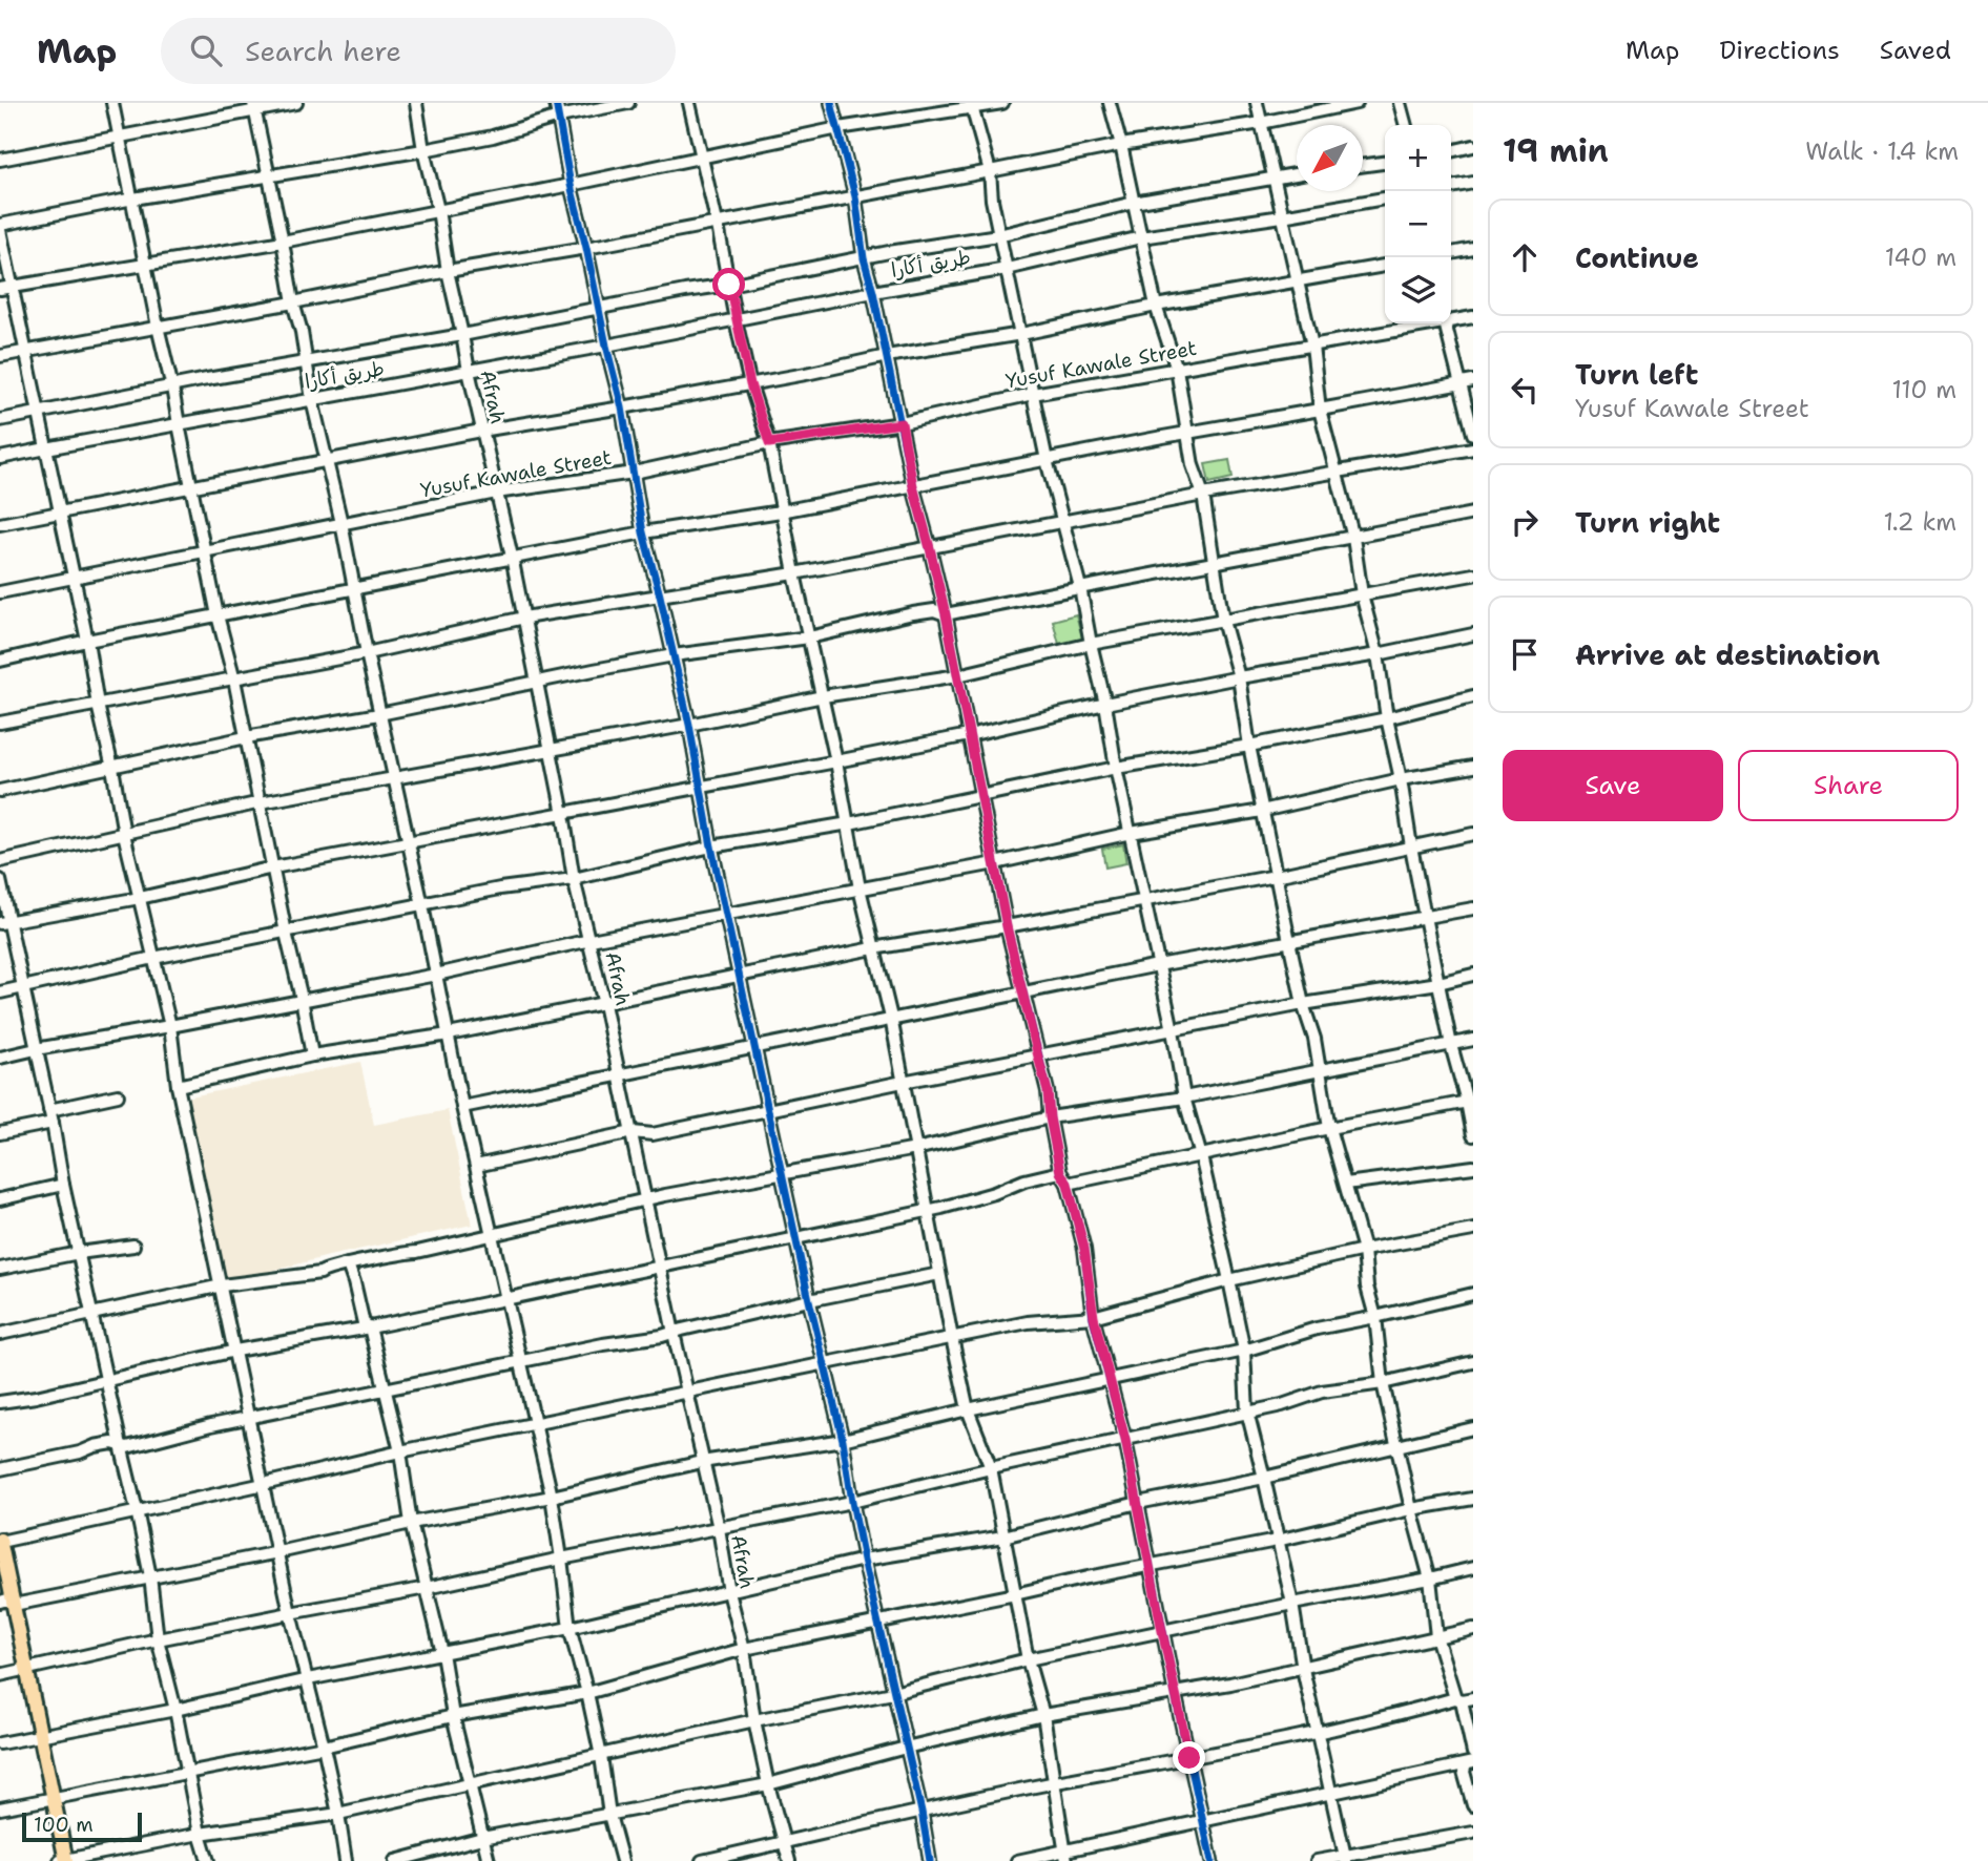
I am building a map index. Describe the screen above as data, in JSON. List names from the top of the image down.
{
  "streets": {
    "street": ["طريق أكارا", "Yusuf Kawale Street", "Afrah"]
  },
  "crossings": [
    ["طريق أكارا", "Afrah"],
    ["Yusuf Kawale Street", "Afrah"]
  ],
  "scale_bar": "100 m",
  "north": "bottom left",
  "page": {
    "header": "Map",
    "search": "Search here",
    "nav": ["Map", "Directions", "Saved"],
    "heading": ["19 min", "Walk · 1.4 km"],
    "map_buttons": ["+", "−"],
    "list": [
      ["Continue", "140 m"],
      ["Turn left", "Yusuf Kawale Street", "110 m"],
      ["Turn right", "1.2 km"],
      "Arrive at destination"
    ],
    "buttons": ["Save", "Share"],
    "scale": "100 m"
  }
}
